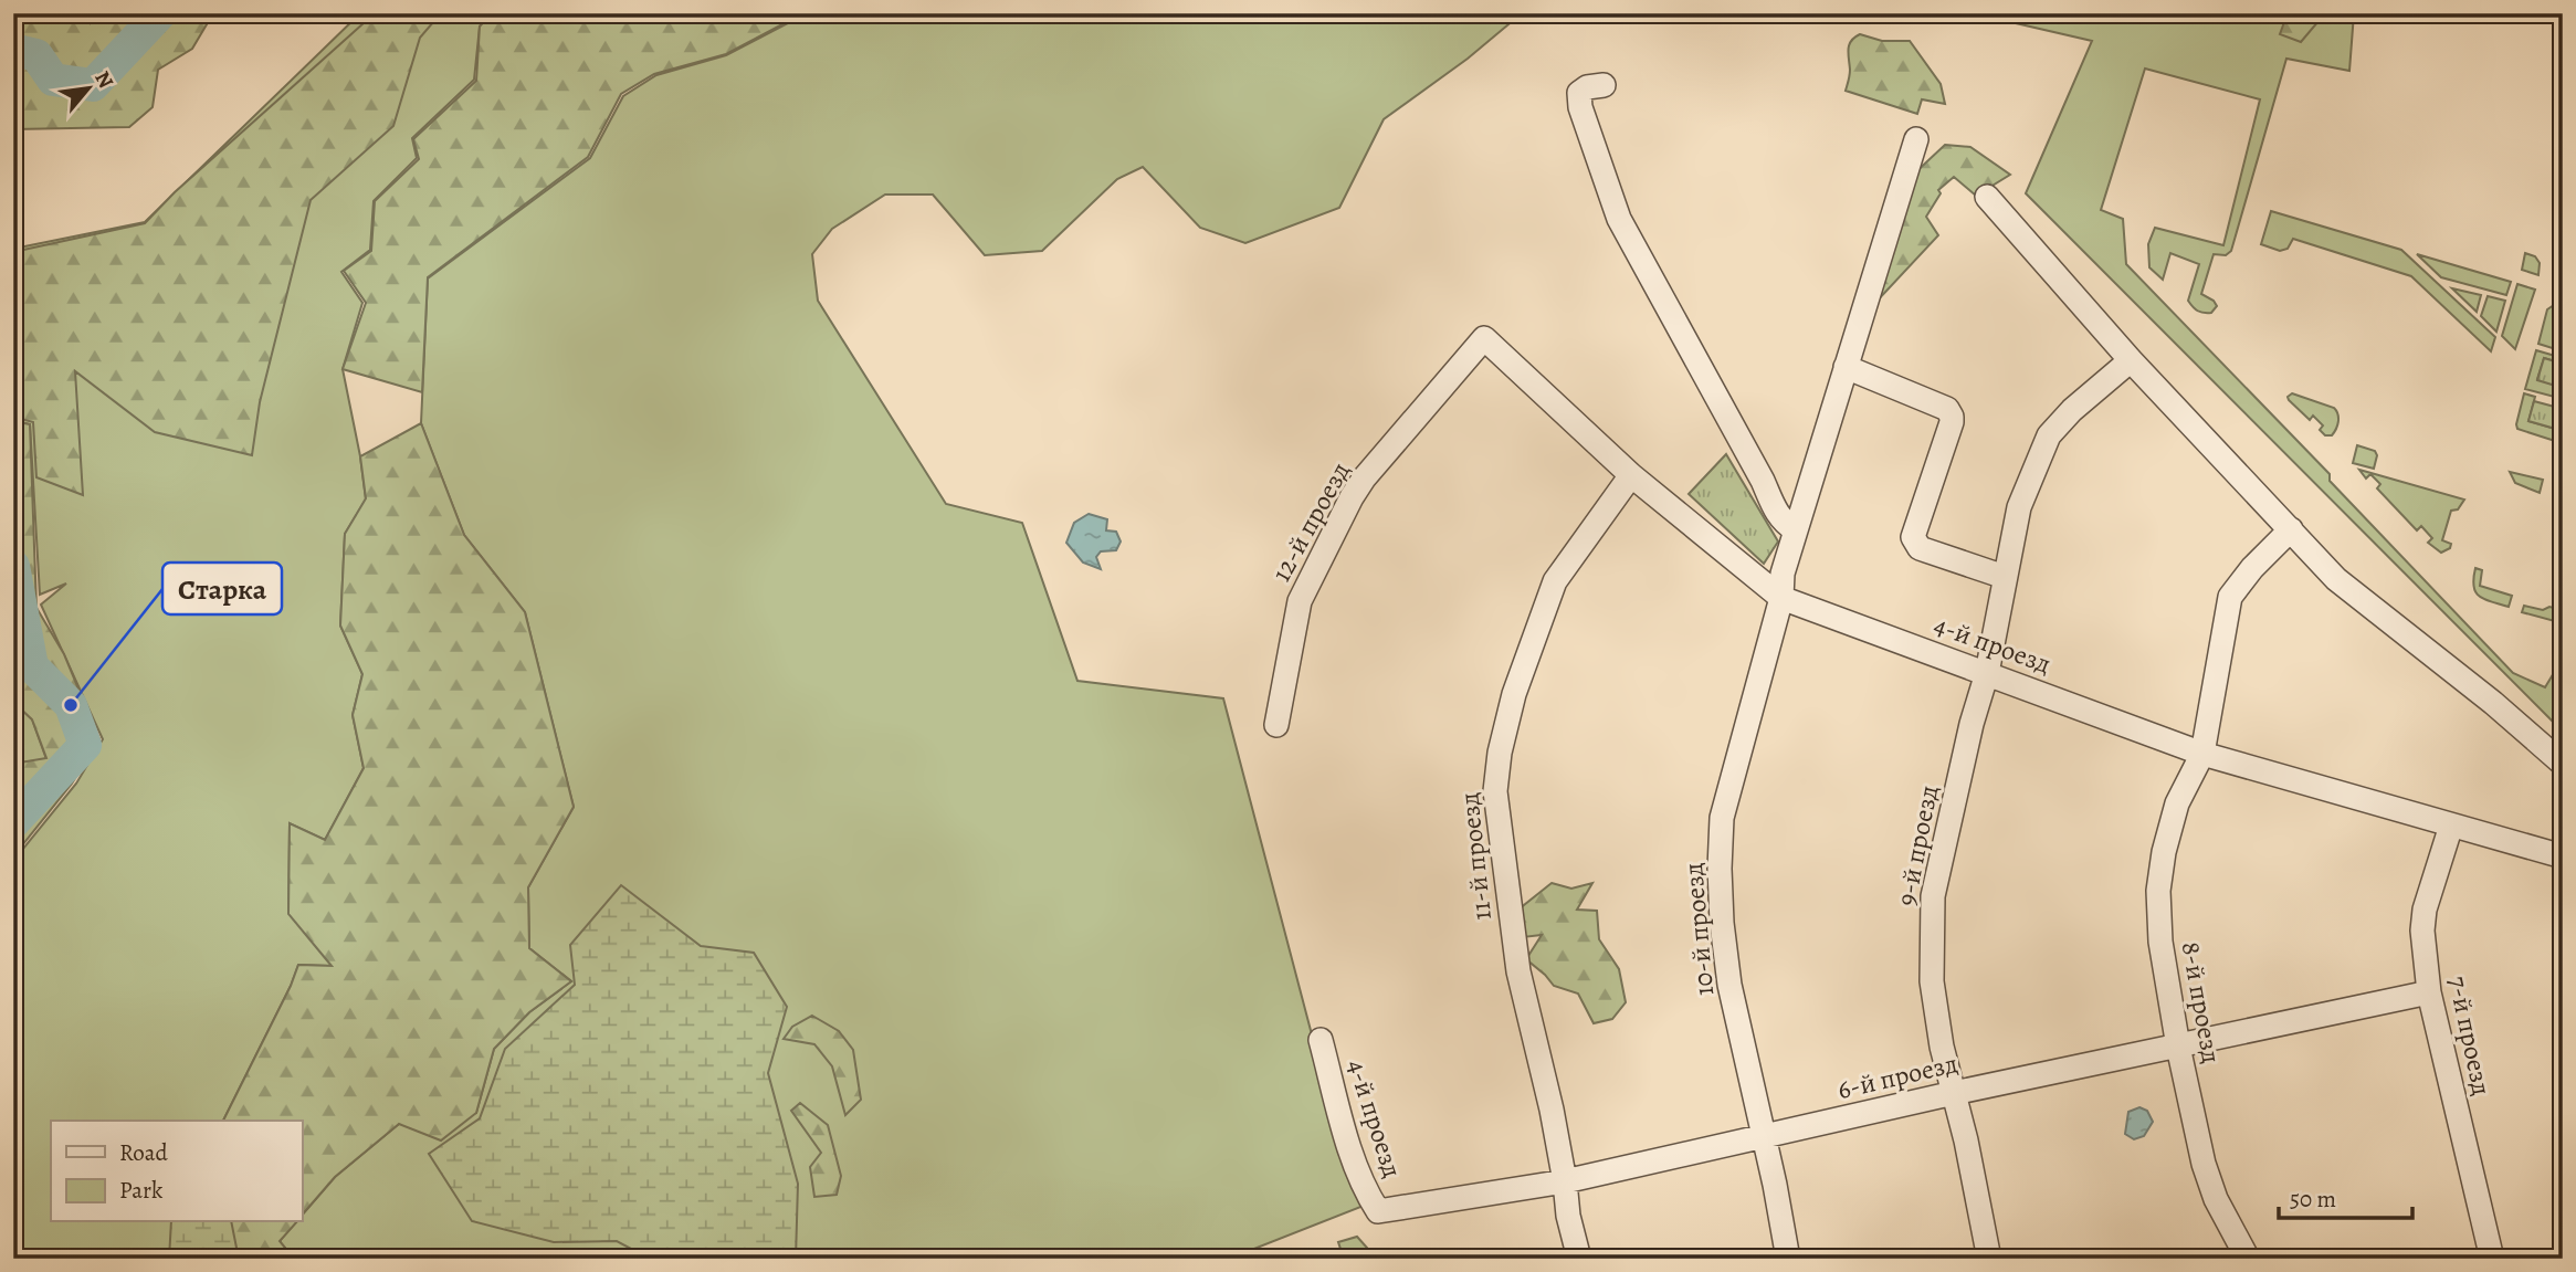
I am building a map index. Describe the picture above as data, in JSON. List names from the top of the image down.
{
  "streets": {
    "street": [
      "12-й проезд",
      "4-й проезд",
      "9-й проезд",
      "11-й проезд",
      "10-й проезд",
      "8-й проезд",
      "7-й проезд",
      "6-й проезд"
    ]
  },
  "crossings": [
    ["12-й проезд", "4-й проезд"],
    ["4-й проезд", "9-й проезд"],
    ["4-й проезд", "11-й проезд"],
    ["4-й проезд", "10-й проезд"],
    ["4-й проезд", "8-й проезд"],
    ["4-й проезд", "7-й проезд"],
    ["4-й проезд", "6-й проезд"],
    ["9-й проезд", "6-й проезд"],
    ["11-й проезд", "6-й проезд"],
    ["10-й проезд", "6-й проезд"],
    ["8-й проезд", "6-й проезд"],
    ["7-й проезд", "6-й проезд"]
  ],
  "places": ["Старка"],
  "legend": ["Road", "Park"],
  "scale_bar": "50 m",
  "north": "top right"
}
